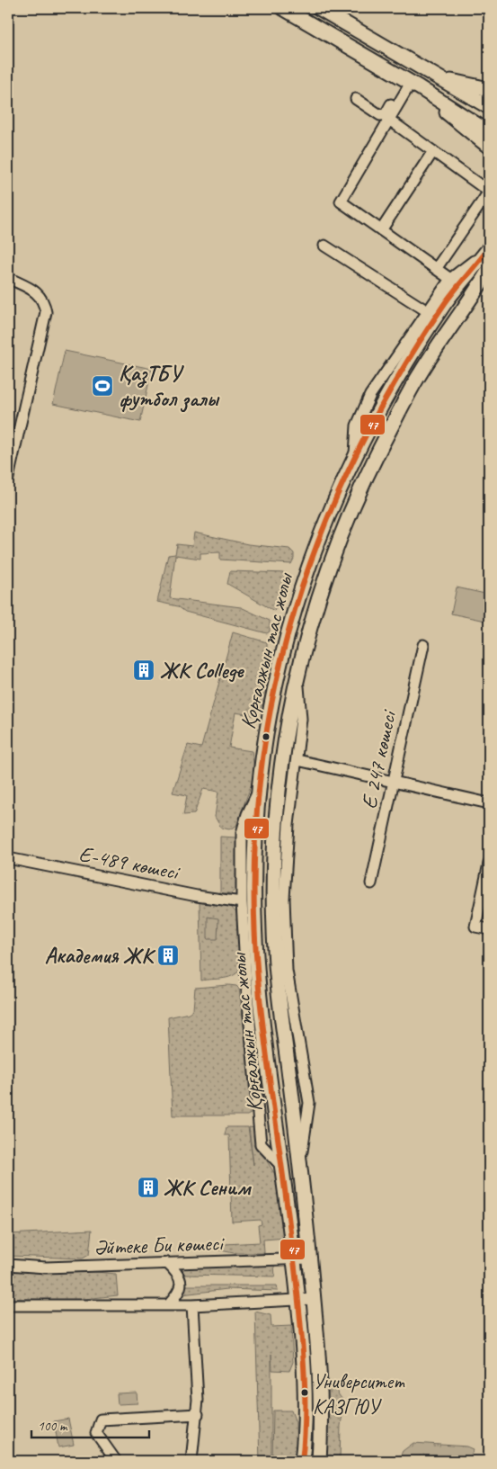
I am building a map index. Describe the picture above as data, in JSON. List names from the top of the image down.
{
  "streets": {
    "main road": ["Қорғалжын тас жолы"],
    "street": ["Е 247 көшесі", "Е-489 көшесі", "Әйтеке Би көшесі"]
  },
  "crossings": [
    ["Қорғалжын тас жолы", "Әйтеке Би көшесі"]
  ],
  "places": {
    "sports": ["ҚазТБУ футбол залы"],
    "building": ["ЖК College", "Академия ЖК", "ЖК Сеним"],
    "other": ["Университет КАЗГЮУ"]
  },
  "lines": ["transit line 47"],
  "scale_bar": "100 m"
}
